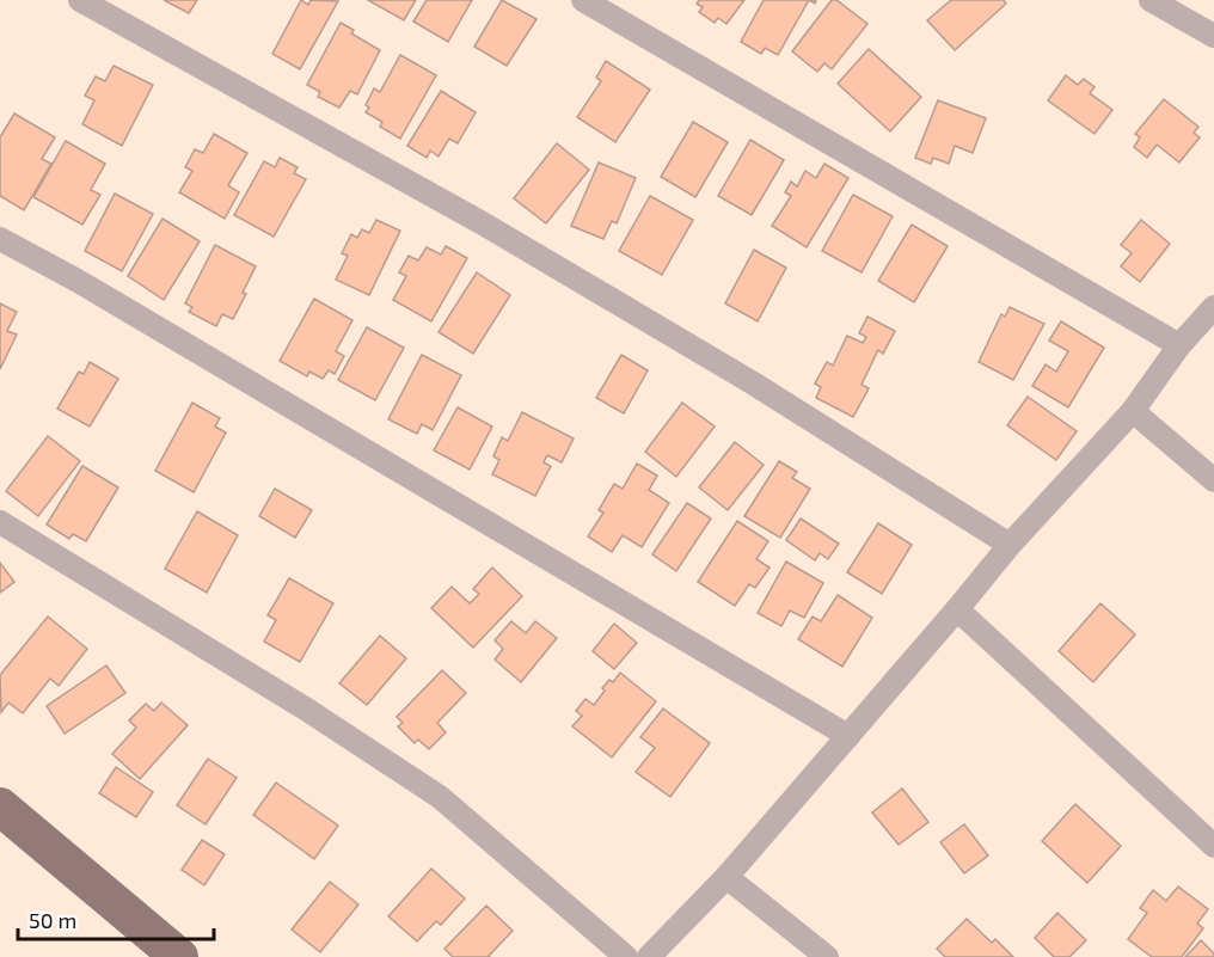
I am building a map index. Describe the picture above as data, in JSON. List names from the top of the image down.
{
  "scale_bar": "50 m"
}
